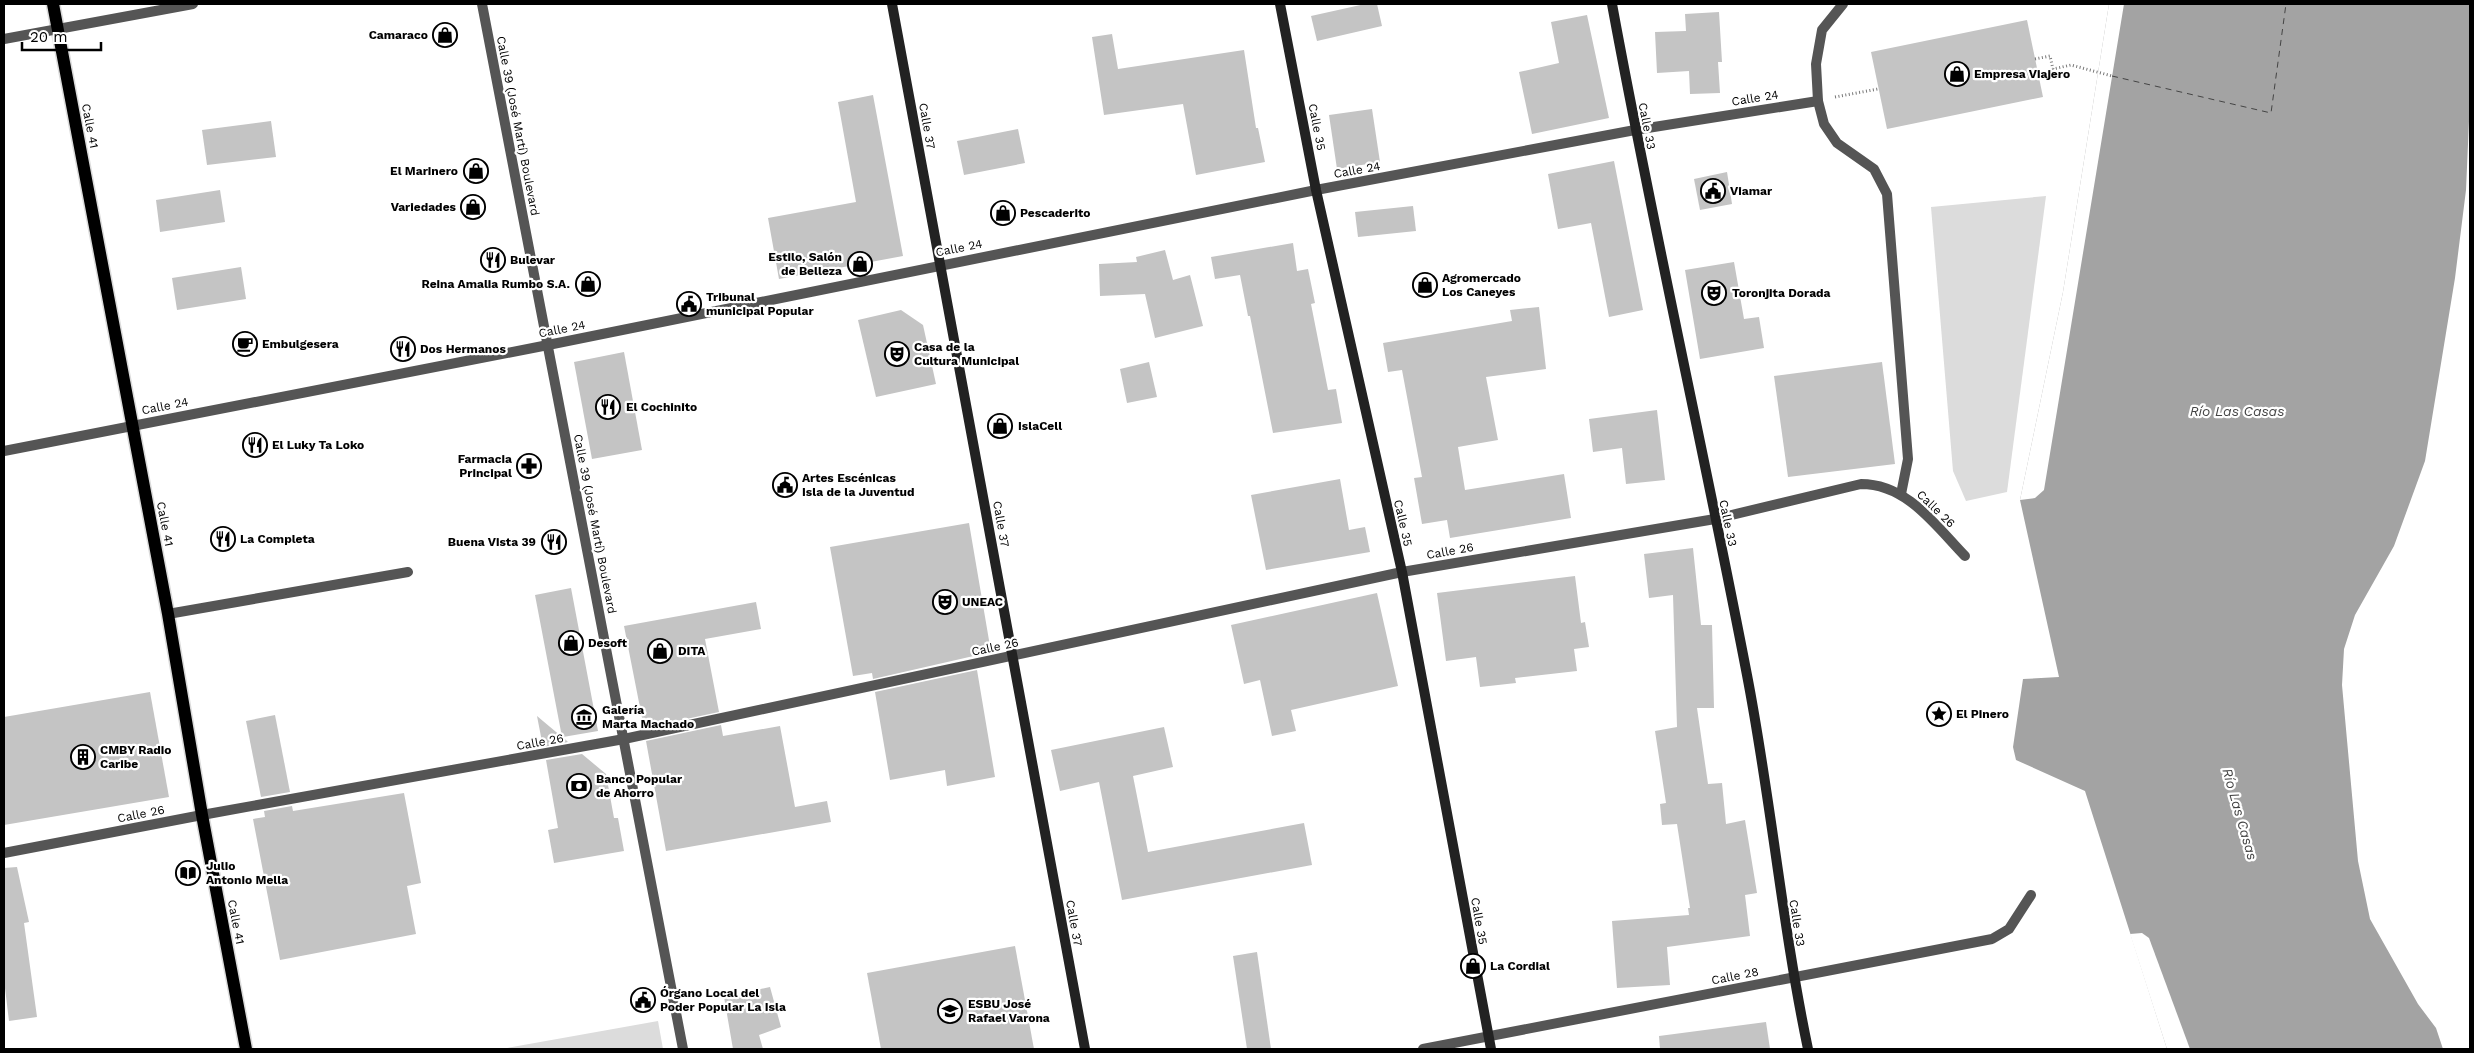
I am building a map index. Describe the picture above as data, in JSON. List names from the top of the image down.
{
  "streets": {
    "main road": ["Calle 41"],
    "street": [
      "Calle 24",
      "Calle 39 (José Martí) Boulevard",
      "Calle 37",
      "Calle 33",
      "Calle 35",
      "Calle 26",
      "Calle 28"
    ]
  },
  "crossings": [
    ["Calle 24", "Calle 41"],
    ["Calle 24", "Calle 39 (José Martí) Boulevard"],
    ["Calle 24", "Calle 37"],
    ["Calle 24", "Calle 33"],
    ["Calle 24", "Calle 35"],
    ["Calle 41", "Calle 26"],
    ["Calle 39 (José Martí) Boulevard", "Calle 26"],
    ["Calle 37", "Calle 26"],
    ["Calle 33", "Calle 26"],
    ["Calle 33", "Calle 28"],
    ["Calle 35", "Calle 26"],
    ["Calle 35", "Calle 28"]
  ],
  "water": ["Río Las Casas"],
  "places": {
    "shop": [
      "Camaraco",
      "Empresa Viajero",
      "El Marinero",
      "Variedades",
      "Pescaderito",
      "Estilo, Salón de Belleza",
      "Reina Amalia Rumbo S.A.",
      "Agromercado Los Caneyes",
      "IslaCell",
      "Desoft",
      "DITA",
      "La Cordial"
    ],
    "public building": [
      "Viamar",
      "Tribunal municipal Popular",
      "Artes Escénicas Isla de la Juventud",
      "Órgano Local del Poder Popular La Isla"
    ],
    "restaurant": [
      "Bulevar",
      "Dos Hermanos",
      "El Cochinito",
      "El Luky Ta Loko",
      "La Completa",
      "Buena Vista 39"
    ],
    "theatre": ["Toronjita Dorada", "Casa de la Cultura Municipal", "UNEAC"],
    "cafe": ["Embulgesera"],
    "pharmacy": ["Farmacia Principal"],
    "place": ["El Pinero"],
    "museum": ["Galería Marta Machado"],
    "building": ["CMBY Radio Caribe"],
    "bank": ["Banco Popular de Ahorro"],
    "library": ["Julio Antonio Mella"],
    "school or university": ["ESBU José Rafael Varona"]
  },
  "scale_bar": "20 m"
}
